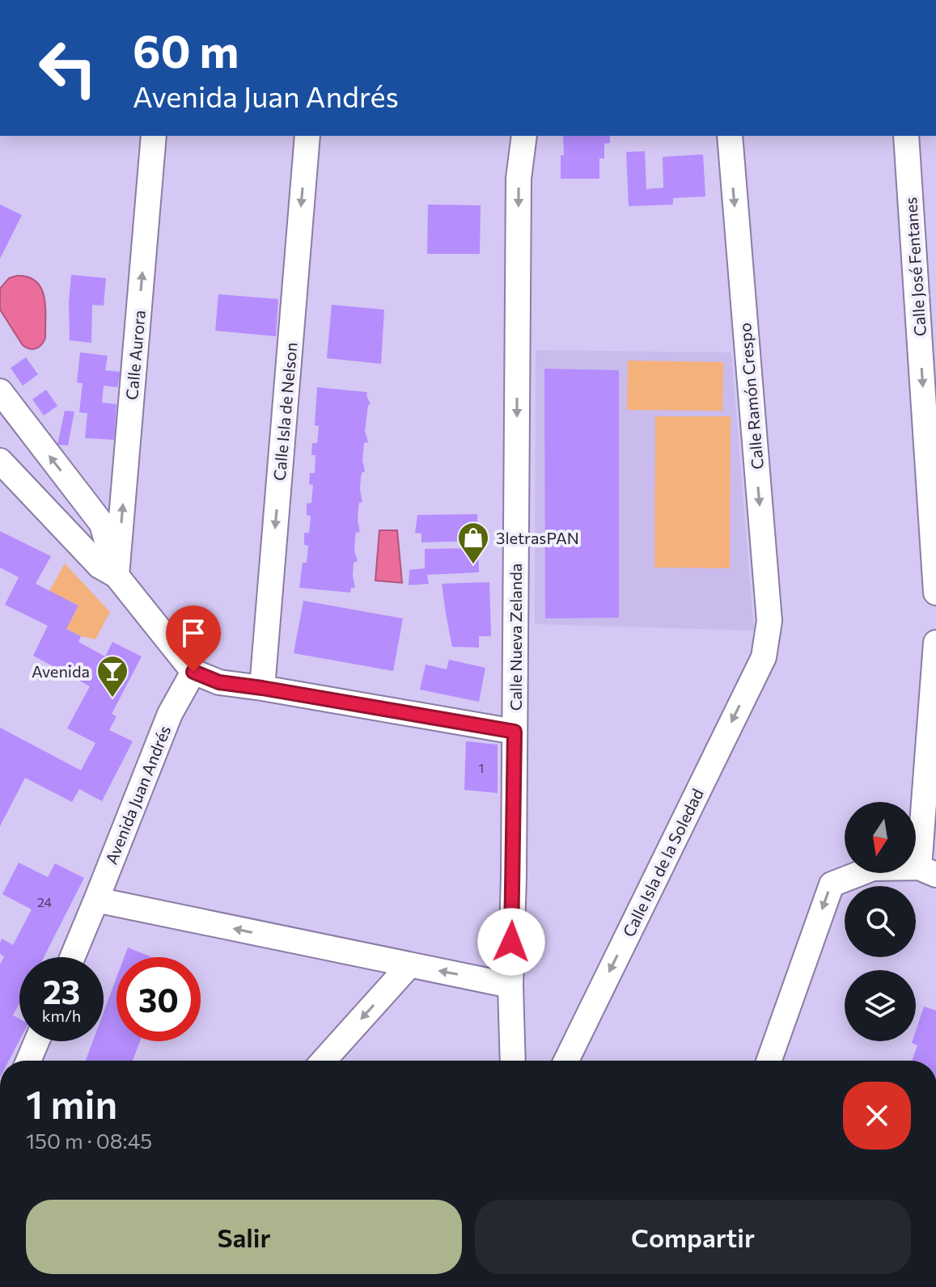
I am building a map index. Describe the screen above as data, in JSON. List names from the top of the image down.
{
  "streets": {
    "street": [
      "Calle José Fentanes",
      "Calle Aurora",
      "Calle Ramón Crespo",
      "Calle Isla de Nelson",
      "Calle Nueva Zelanda",
      "Avenida Juan Andrés",
      "Calle Isla de la Soledad"
    ]
  },
  "crossings": [
    ["Calle Ramón Crespo", "Calle Isla de la Soledad"]
  ],
  "one_way": [
    "Calle José Fentanes",
    "Calle Aurora",
    "Calle Ramón Crespo",
    "Calle Isla de Nelson",
    "Calle Nueva Zelanda",
    "Calle Isla de la Soledad"
  ],
  "places": {
    "shop": ["3letrasPAN"],
    "bar": ["Avenida"]
  },
  "house_numbers": ["1", "24"],
  "north": "bottom",
  "page": {
    "turn": ["60 m", "Avenida Juan Andrés"],
    "speed": "23 km/h",
    "limit": "30",
    "heading": ["1 min", "150 m · 08:45"],
    "buttons": ["Salir", "Compartir"]
  }
}
